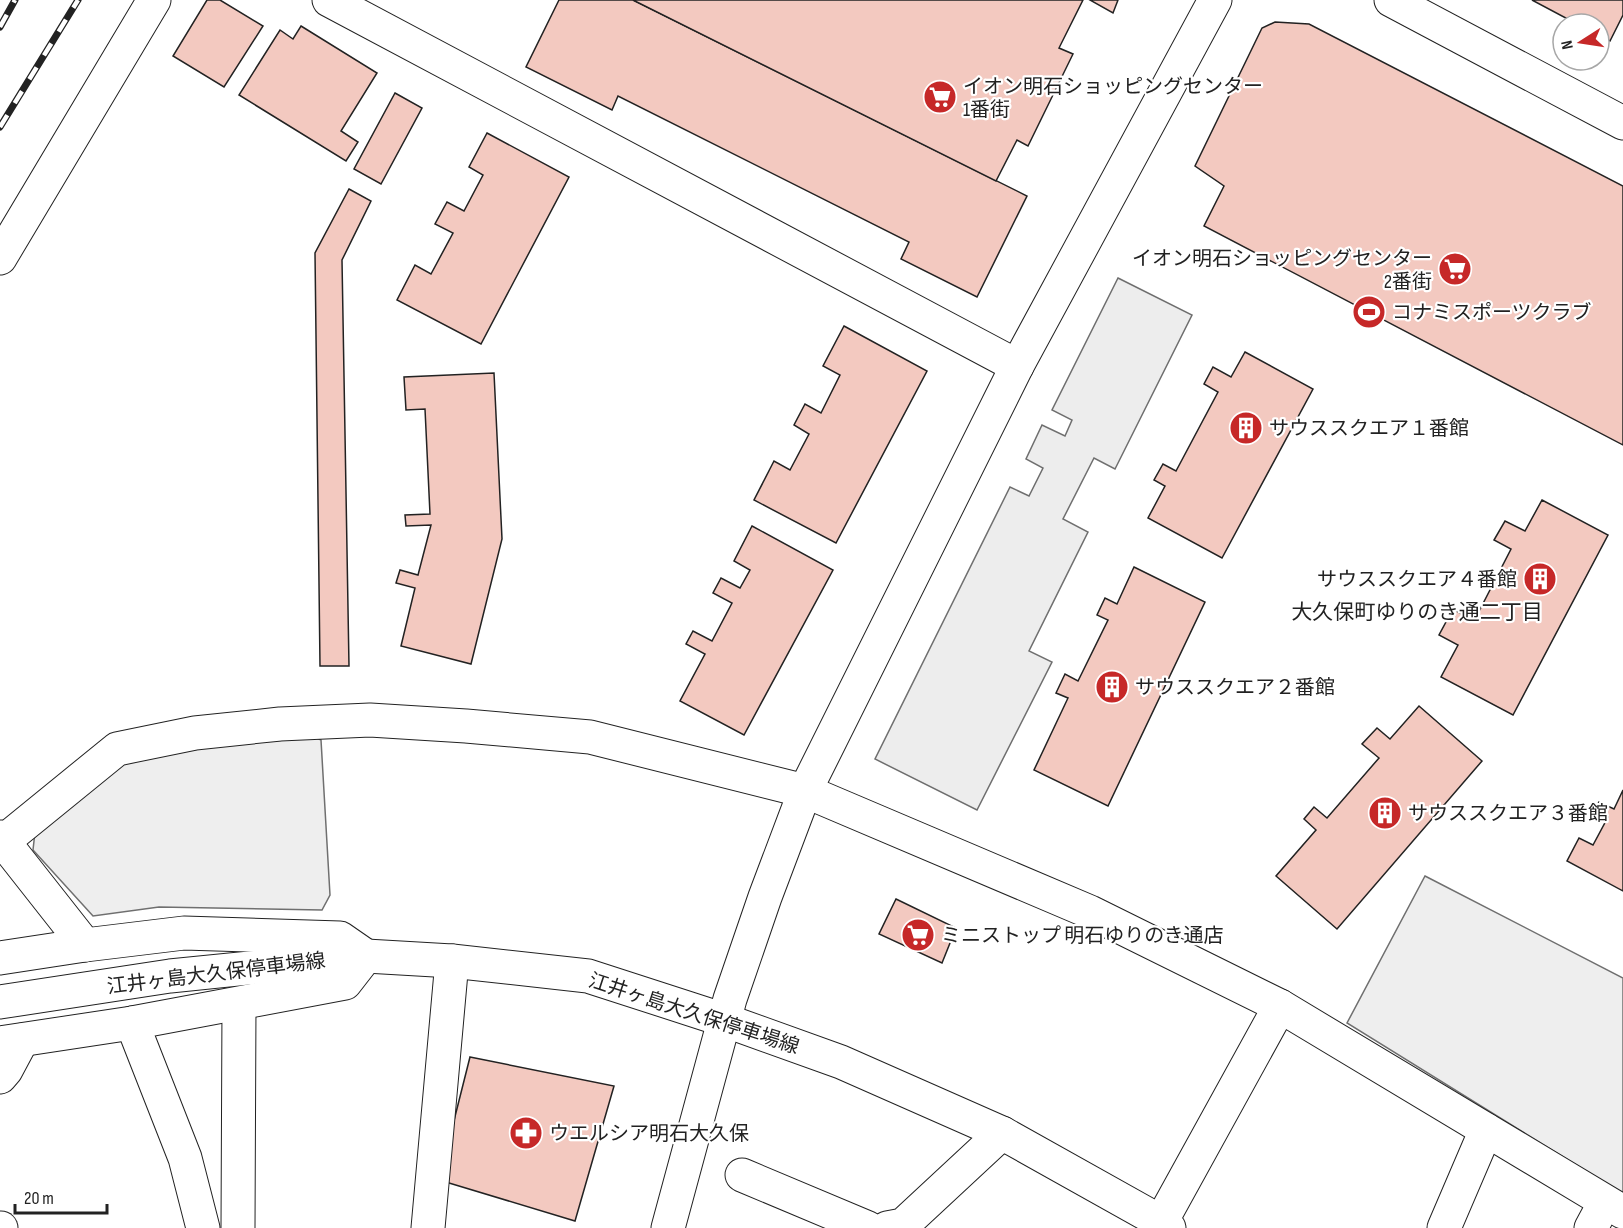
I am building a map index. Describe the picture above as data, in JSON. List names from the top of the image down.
{
  "streets": {
    "street": ["江井ヶ島大久保停車場線"]
  },
  "districts": ["大久保町ゆりのき通二丁目"],
  "places": {
    "supermarket": ["イオン明石ショッピングセンター 1番街", "イオン明石ショッピングセンター 2番街", "ミニストップ 明石ゆりのき通店"],
    "sports": ["コナミスポーツクラブ"],
    "building": [
      "サウススクエア１番館",
      "サウススクエア４番館",
      "サウススクエア２番館",
      "サウススクエア３番館"
    ],
    "pharmacy": ["ウエルシア明石大久保"]
  },
  "scale_bar": "20 m",
  "north": "left"
}
